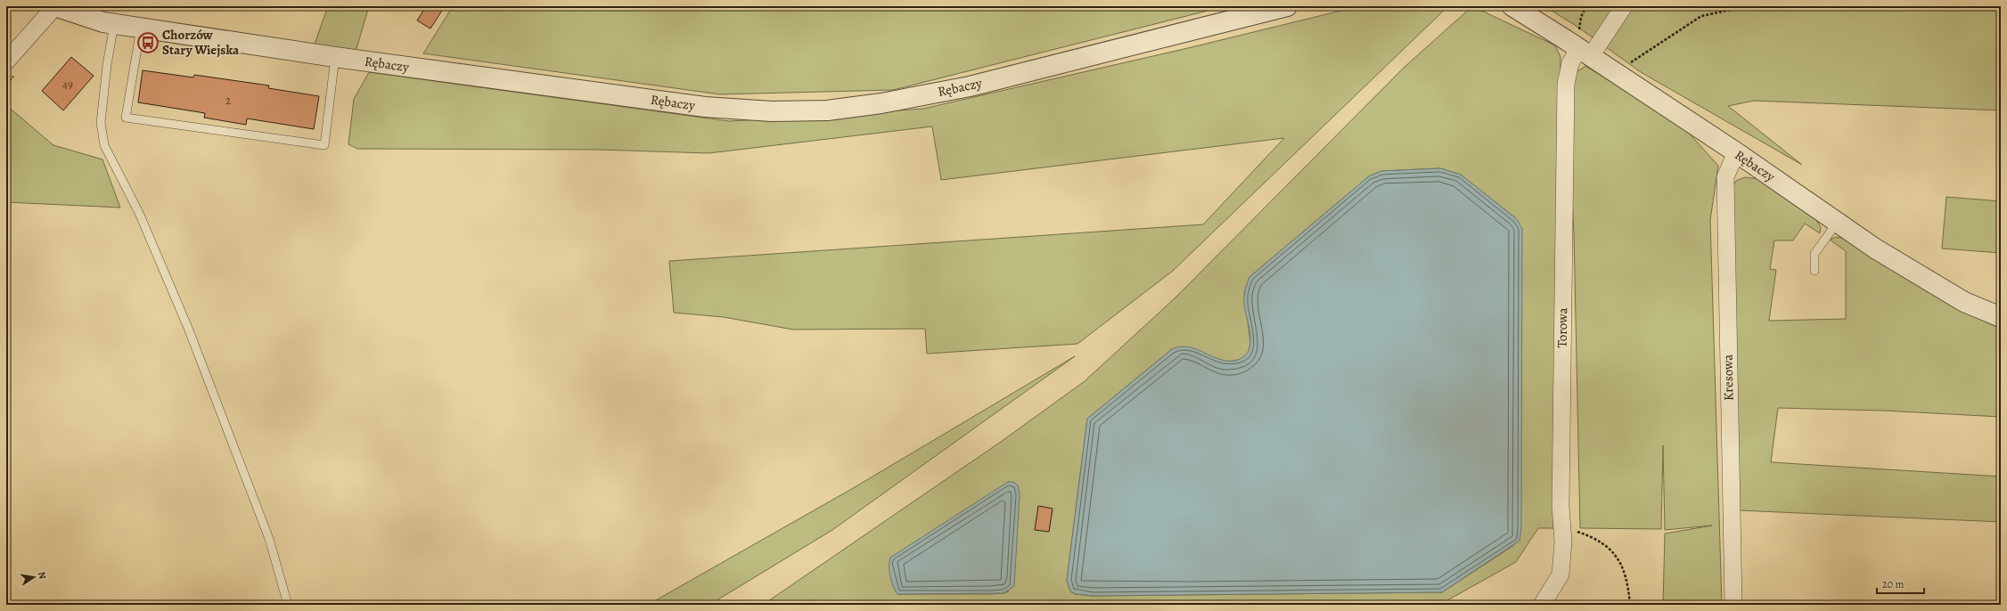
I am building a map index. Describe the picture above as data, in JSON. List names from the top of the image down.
{
  "streets": {
    "street": ["Rębaczy", "Torowa", "Kresowa"]
  },
  "crossings": [
    ["Rębaczy", "Torowa"],
    ["Rębaczy", "Kresowa"]
  ],
  "places": {
    "bus stop": ["Chorzów Stary Wiejska"]
  },
  "house_numbers": ["49", "2"],
  "scale_bar": "20 m",
  "north": "right"
}
